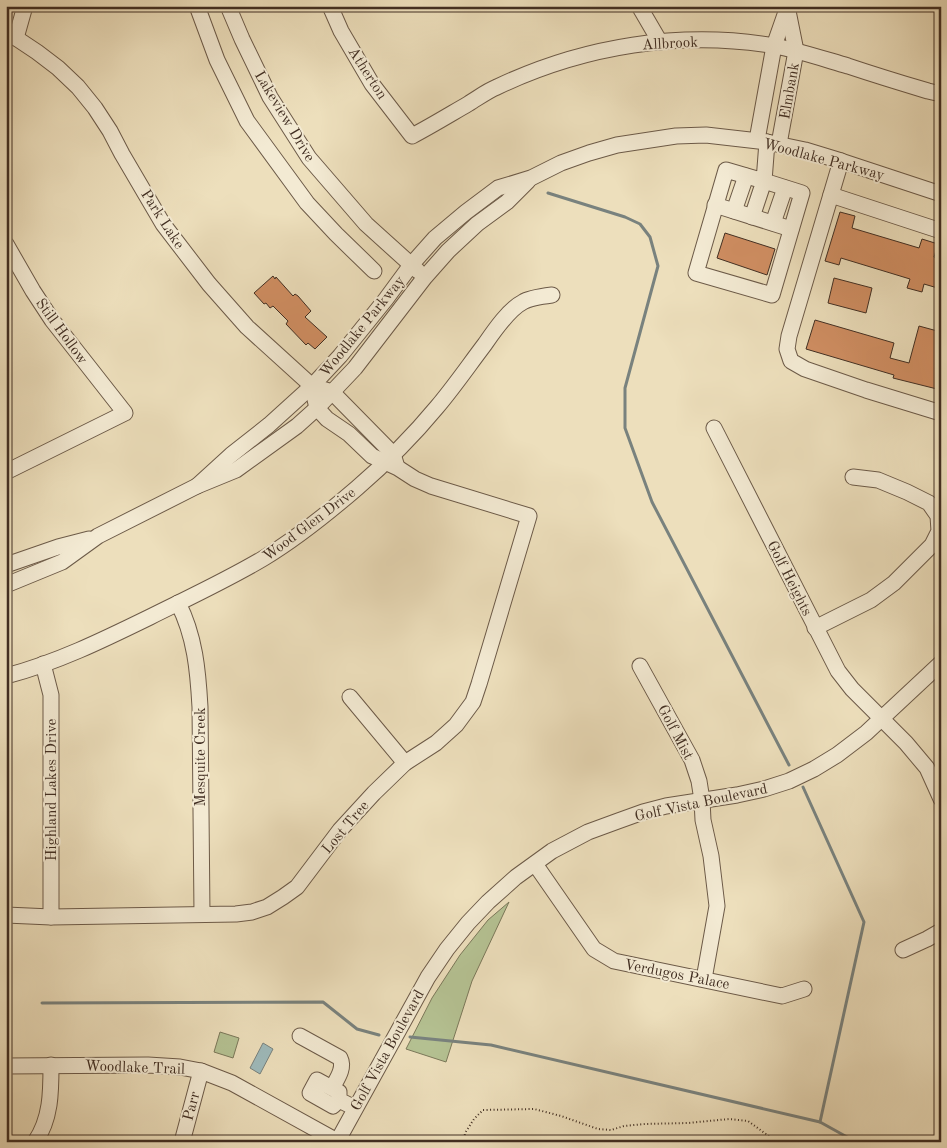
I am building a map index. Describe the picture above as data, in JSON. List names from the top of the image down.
{
  "streets": {
    "street": [
      "Allbrook",
      "Atherton",
      "Elmbank",
      "Lakeview Drive",
      "Woodlake Parkway",
      "Park Lake",
      "Still Hollow",
      "Wood Glen Drive",
      "Golf Heights",
      "Golf Mist",
      "Mesquite Creek",
      "Highland Lakes Drive",
      "Golf Vista Boulevard",
      "Lost Tree",
      "Verdugos Palace",
      "Woodlake Trail",
      "Parr"
    ]
  },
  "crossings": [
    ["Allbrook", "Atherton"],
    ["Allbrook", "Elmbank"],
    ["Elmbank", "Woodlake Parkway"],
    ["Lakeview Drive", "Woodlake Parkway"],
    ["Woodlake Parkway", "Park Lake"],
    ["Wood Glen Drive", "Mesquite Creek"],
    ["Wood Glen Drive", "Highland Lakes Drive"],
    ["Wood Glen Drive", "Lost Tree"],
    ["Golf Heights", "Golf Vista Boulevard"],
    ["Golf Mist", "Golf Vista Boulevard"],
    ["Golf Mist", "Verdugos Palace"],
    ["Mesquite Creek", "Lost Tree"],
    ["Highland Lakes Drive", "Lost Tree"],
    ["Golf Vista Boulevard", "Verdugos Palace"],
    ["Golf Vista Boulevard", "Woodlake Trail"],
    ["Woodlake Trail", "Parr"]
  ]
}
